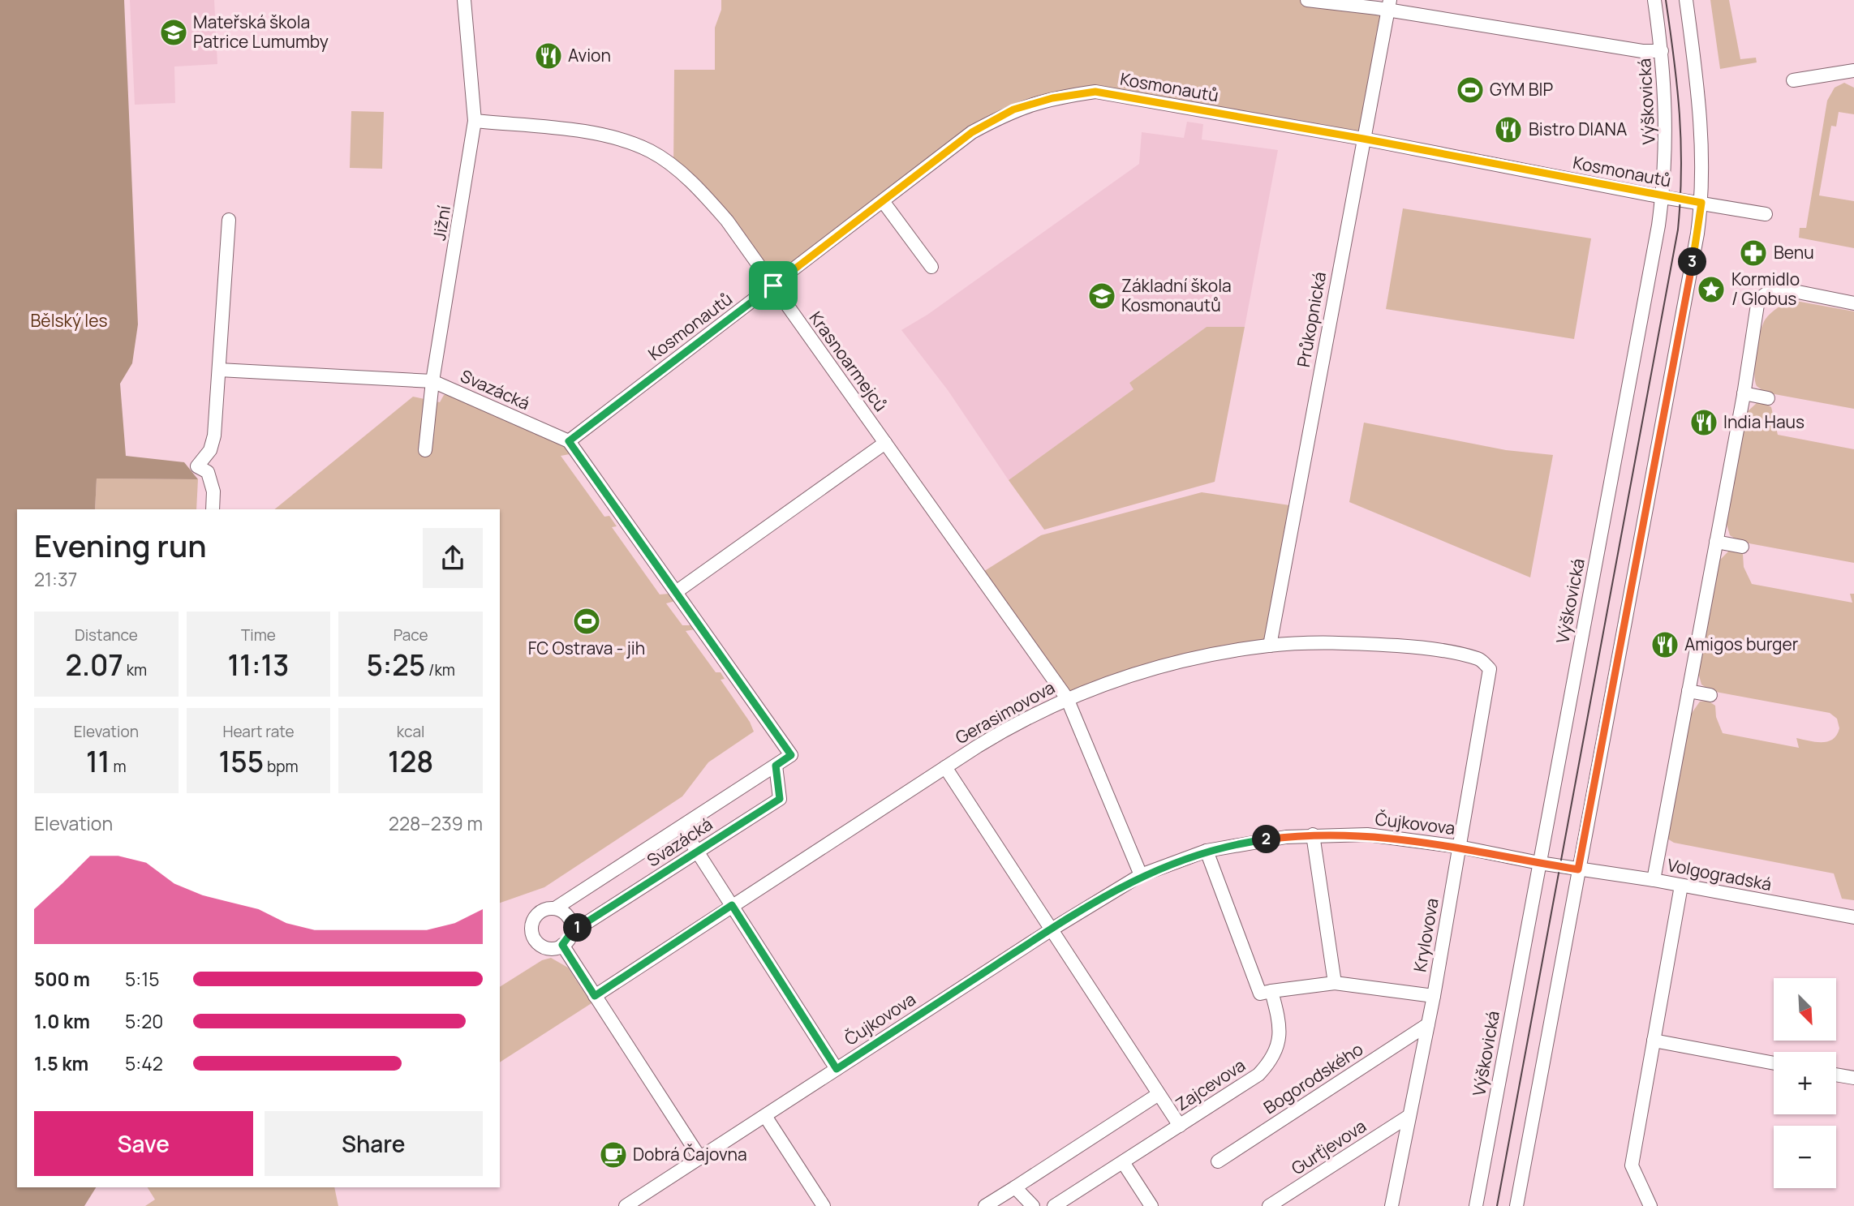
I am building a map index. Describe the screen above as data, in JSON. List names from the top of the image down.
{
  "streets": {
    "street": [
      "Kosmonautů",
      "Výškovická",
      "Jižní",
      "Průkopnická",
      "Krasnoarmejců",
      "Svazácká",
      "Gerasimovova",
      "Čujkovova",
      "Volgogradská",
      "Krylovova",
      "Bogorodského",
      "Zajcevova",
      "Gurťjevova"
    ]
  },
  "crossings": [
    ["Kosmonautů", "Výškovická"],
    ["Kosmonautů", "Průkopnická"],
    ["Kosmonautů", "Krasnoarmejců"],
    ["Kosmonautů", "Svazácká"],
    ["Výškovická", "Čujkovova"],
    ["Jižní", "Krasnoarmejců"],
    ["Jižní", "Svazácká"],
    ["Průkopnická", "Gerasimovova"],
    ["Krasnoarmejců", "Gerasimovova"],
    ["Krasnoarmejců", "Čujkovova"],
    ["Gerasimovova", "Krylovova"],
    ["Čujkovova", "Volgogradská"],
    ["Čujkovova", "Krylovova"],
    ["Krylovova", "Bogorodského"],
    ["Krylovova", "Gurťjevova"]
  ],
  "parks": ["Bělský les"],
  "places": {
    "school or university": ["Mateřská škola Patrice Lumumby", "Základní škola Kosmonautů"],
    "restaurant": [
      "Avion",
      "Bistro DIANA",
      "India Haus",
      "Amigos burger"
    ],
    "sports": ["GYM BIP", "FC Ostrava - jih"],
    "pharmacy": ["Benu"],
    "place": ["Kormidlo / Globus"],
    "cafe": ["Dobrá Čajovna"]
  },
  "north": "bottom right",
  "page": {
    "pins": ["3", "2", "1"],
    "heading": ["Evening run", "21:37"],
    "stats": [
      ["Distance", "2.07 km"],
      ["Time", "11:13"],
      ["Pace", "5:25 /km"],
      ["Elevation", "11 m"],
      ["Heart rate", "155 bpm"],
      ["kcal", "128"]
    ],
    "chart": ["Elevation", "228–239 m"],
    "list": [
      {
        "name": "500 m",
        "note": "5:15"
      },
      {
        "name": "1.0 km",
        "note": "5:20"
      },
      {
        "name": "1.5 km",
        "note": "5:42"
      }
    ],
    "map_buttons": ["+", "−"],
    "buttons": ["Save", "Share"]
  }
}
